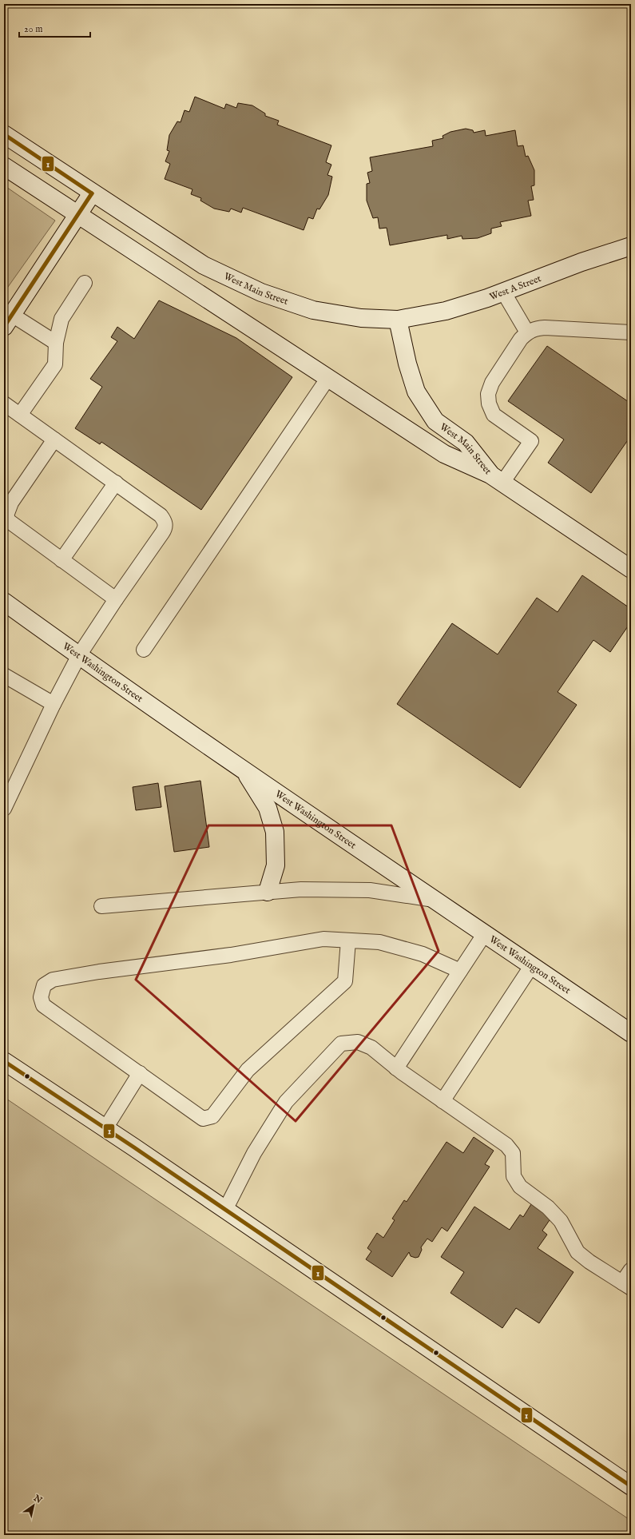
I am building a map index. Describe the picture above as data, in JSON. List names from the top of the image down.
{
  "streets": {
    "main road": ["West A Street", "West Main Street", "West Washington Street"]
  },
  "crossings": [
    ["West A Street", "West Main Street"]
  ],
  "lines": ["transit line 1"],
  "scale_bar": "20 m",
  "north": "top right"
}
